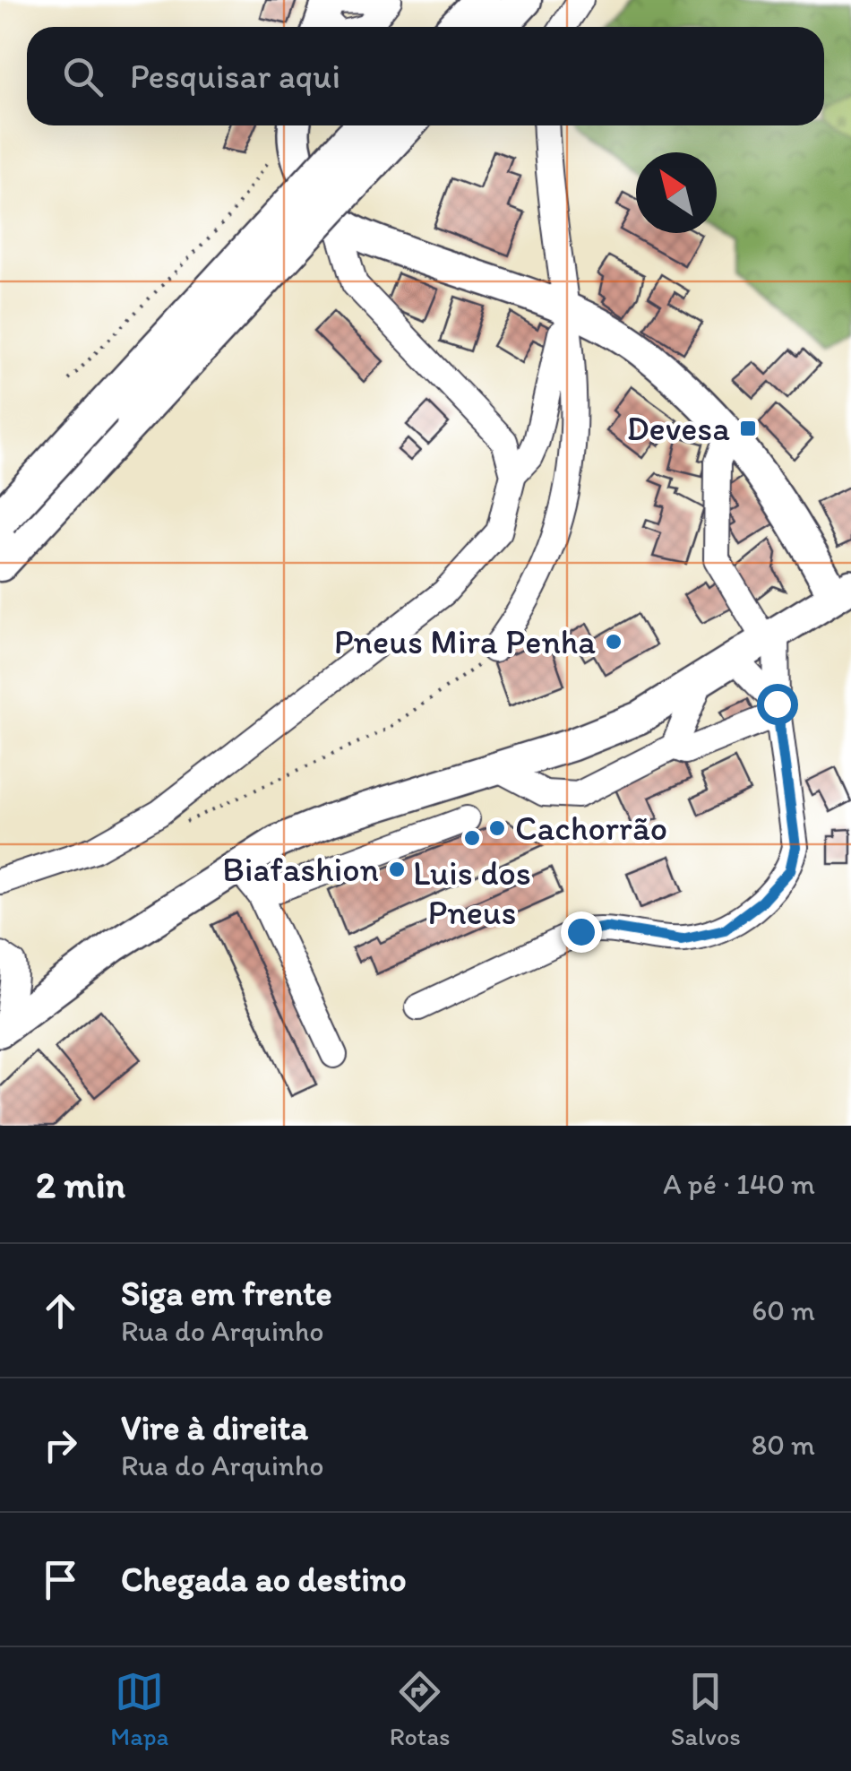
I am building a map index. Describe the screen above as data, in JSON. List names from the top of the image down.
{
  "places": {
    "transit": ["Devesa"],
    "other": [
      "Pneus Mira Penha",
      "Cachorrão",
      "Luis dos Pneus",
      "Biafashion"
    ]
  },
  "north": "top left",
  "page": {
    "search": "Pesquisar aqui",
    "heading": ["2 min", "A pé · 140 m"],
    "list": [
      ["Siga em frente", "Rua do Arquinho", "60 m"],
      ["Vire à direita", "Rua do Arquinho", "80 m"],
      "Chegada ao destino"
    ],
    "nav": ["Mapa", "Rotas", "Salvos"]
  }
}
